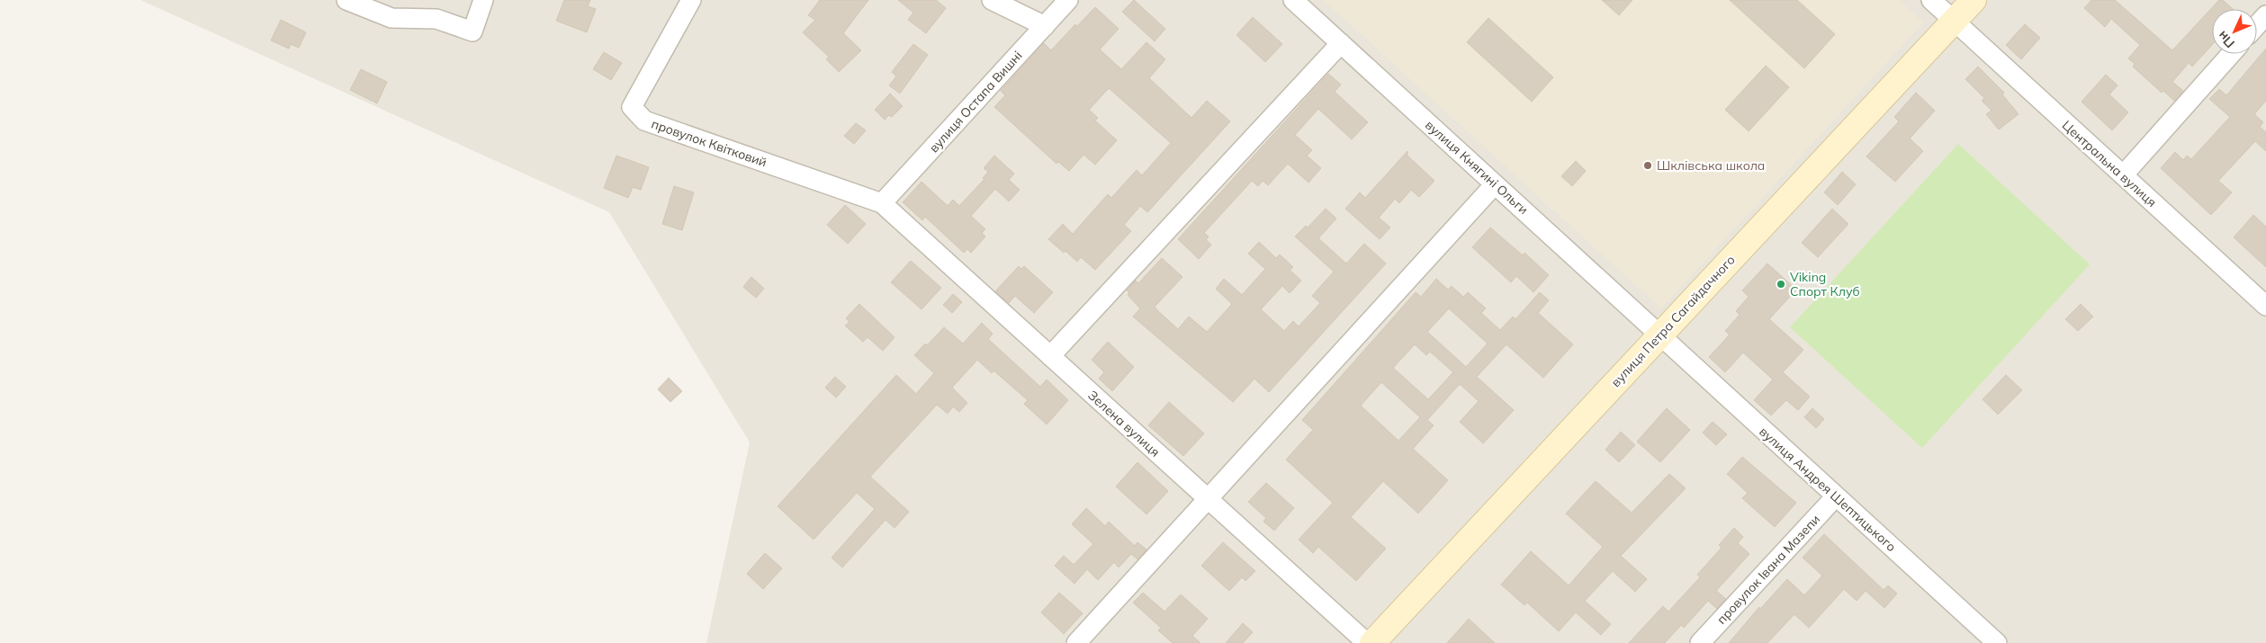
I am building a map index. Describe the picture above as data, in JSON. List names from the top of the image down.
{
  "streets": {
    "street": [
      "вулиця Остапа Вишні",
      "провулок Квітковий",
      "Центральна вулиця",
      "вулиця Княгині Ольги",
      "вулиця Петра Сагайдачного",
      "Зелена вулиця",
      "вулиця Андрея Шептицького",
      "провулок Івана Мазепи"
    ]
  },
  "crossings": [
    ["вулиця Остапа Вишні", "провулок Квітковий"],
    ["вулиця Остапа Вишні", "Зелена вулиця"],
    ["провулок Квітковий", "Зелена вулиця"],
    ["Центральна вулиця", "вулиця Петра Сагайдачного"],
    ["вулиця Княгині Ольги", "вулиця Петра Сагайдачного"],
    ["вулиця Княгині Ольги", "вулиця Андрея Шептицького"],
    ["вулиця Петра Сагайдачного", "вулиця Андрея Шептицького"],
    ["вулиця Андрея Шептицького", "провулок Івана Мазепи"]
  ],
  "places": ["Шклівська школа", "Viking Спорт Клуб"],
  "north": "bottom left"
}
